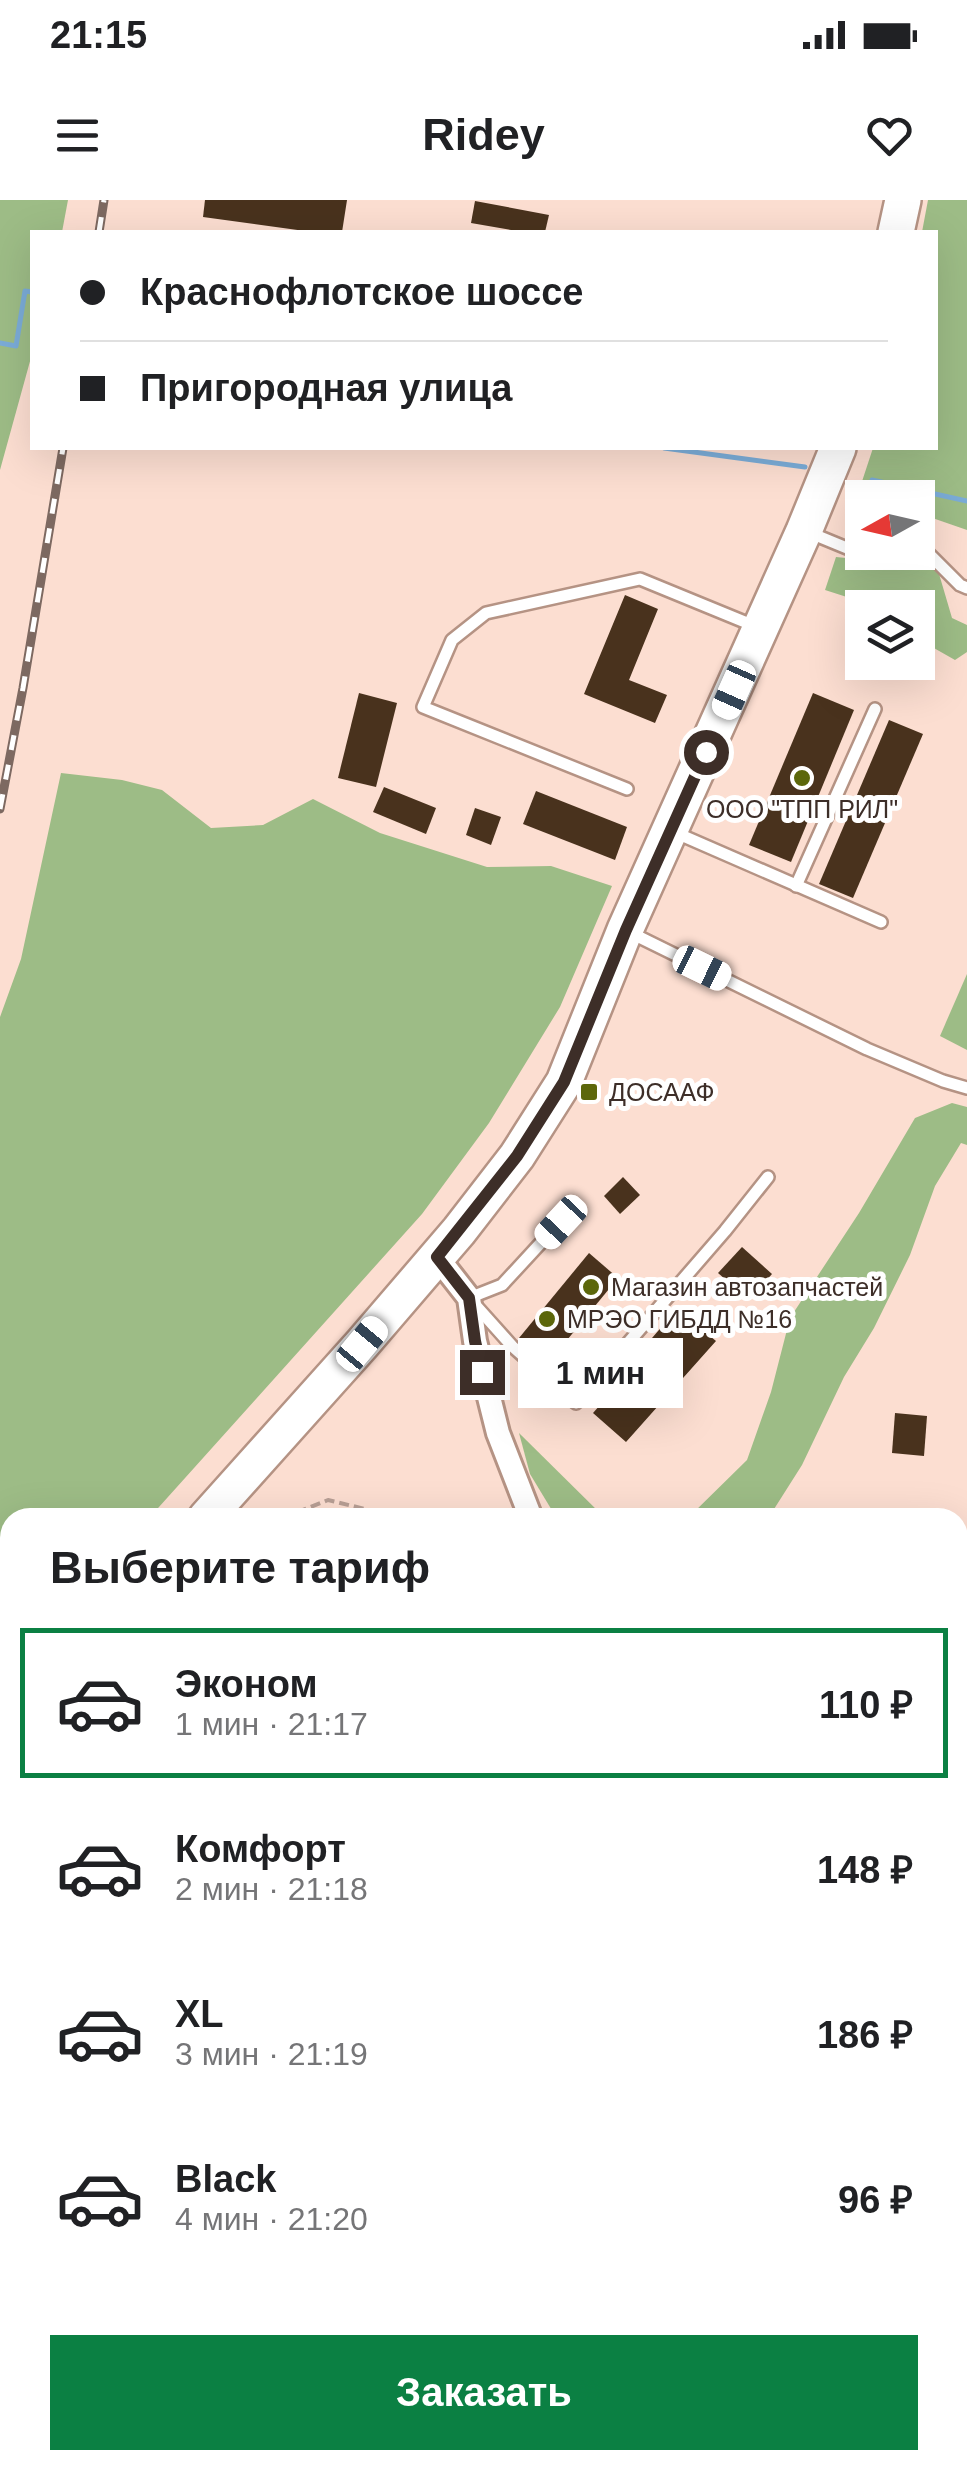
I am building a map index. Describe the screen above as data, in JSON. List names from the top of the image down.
{
  "places": {
    "other": ["ООО \"ТПП РИЛ\"", "Магазин автозапчастей", "МРЭО ГИБДД №16"],
    "transit": ["ДОСААФ"]
  },
  "north": "left",
  "page": {
    "status": "21:15",
    "header": "Ridey",
    "banner": ["Краснофлотское шоссе", "Пригородная улица"],
    "bubble": "1 мин",
    "heading": "Выберите тариф",
    "list": [
      {
        "name": "Эконом",
        "note": "1 мин · 21:17",
        "value": "110 ₽"
      },
      {
        "name": "Комфорт",
        "note": "2 мин · 21:18",
        "value": "148 ₽"
      },
      {
        "name": "XL",
        "note": "3 мин · 21:19",
        "value": "186 ₽"
      },
      {
        "name": "Black",
        "note": "4 мин · 21:20",
        "value": "96 ₽"
      }
    ],
    "buttons": "Заказать"
  }
}
